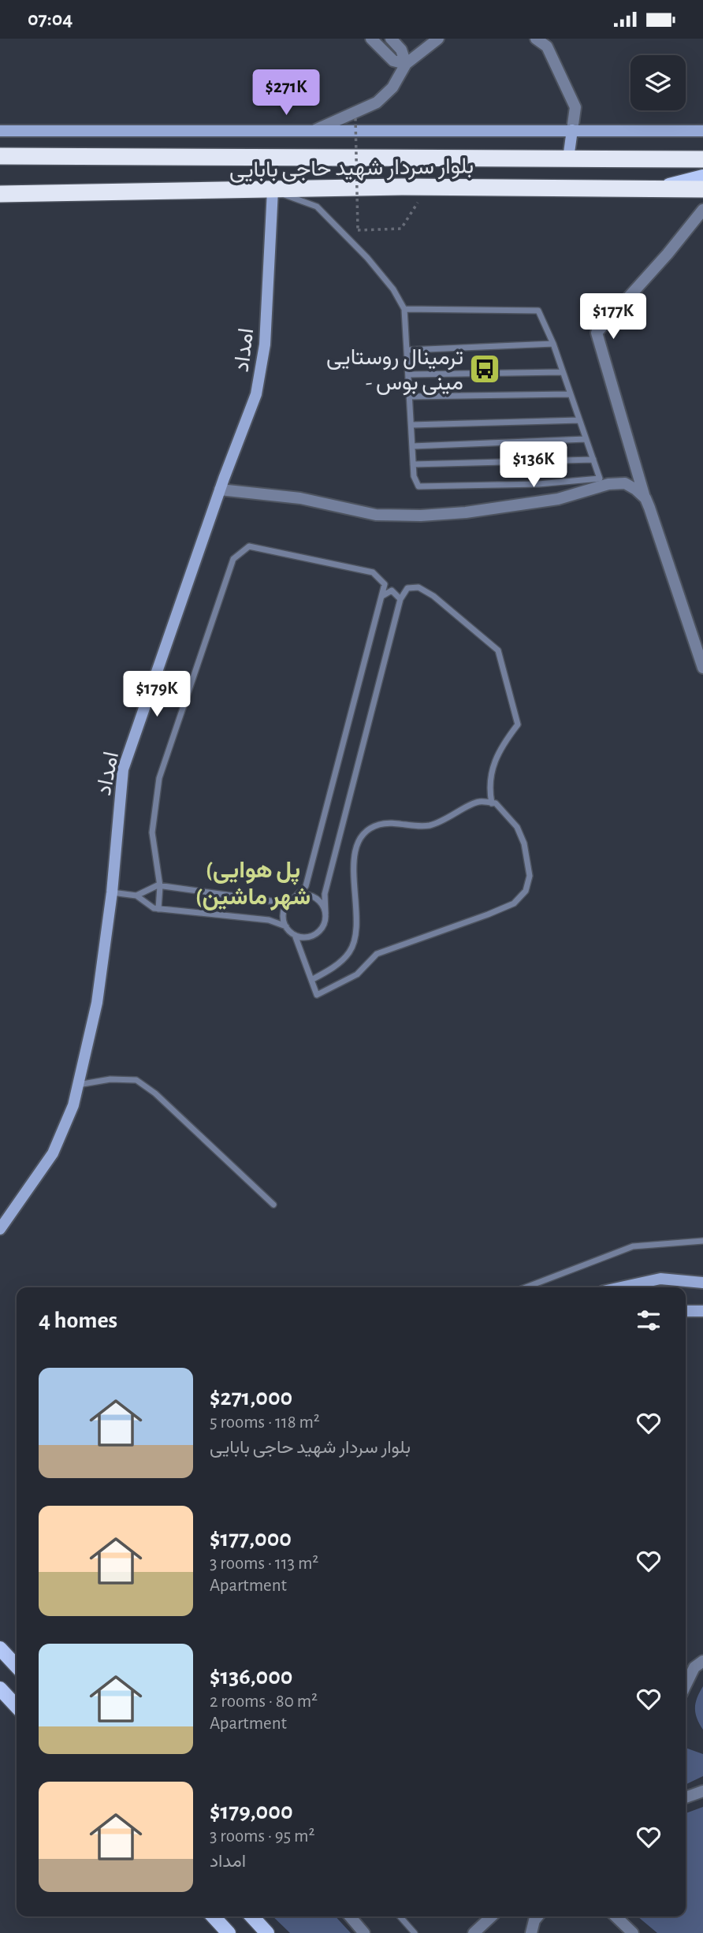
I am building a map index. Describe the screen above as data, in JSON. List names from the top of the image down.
{
  "streets": {
    "highway": ["بلوار سردار شهید حاجی بابایی"],
    "street": ["امداد"]
  },
  "crossings": [
    ["بلوار سردار شهید حاجی بابایی", "امداد"]
  ],
  "districts": ["(پل هوایی (شهر ماشین"],
  "places": {
    "bus stop": ["ترمینال روستایی - مینی بوس"]
  },
  "page": {
    "status": "07:04",
    "price": [
      "$271K",
      "$177K",
      "$136K",
      "$179K"
    ],
    "heading": "4 homes",
    "list": [
      {
        "name": "$271,000",
        "note": "5 rooms · 118 m² · بلوار سردار شهید حاجی بابایی"
      },
      {
        "name": "$177,000",
        "note": "3 rooms · 113 m² · Apartment"
      },
      {
        "name": "$136,000",
        "note": "2 rooms · 80 m² · Apartment"
      },
      {
        "name": "$179,000",
        "note": "3 rooms · 95 m² · امداد"
      }
    ]
  }
}
